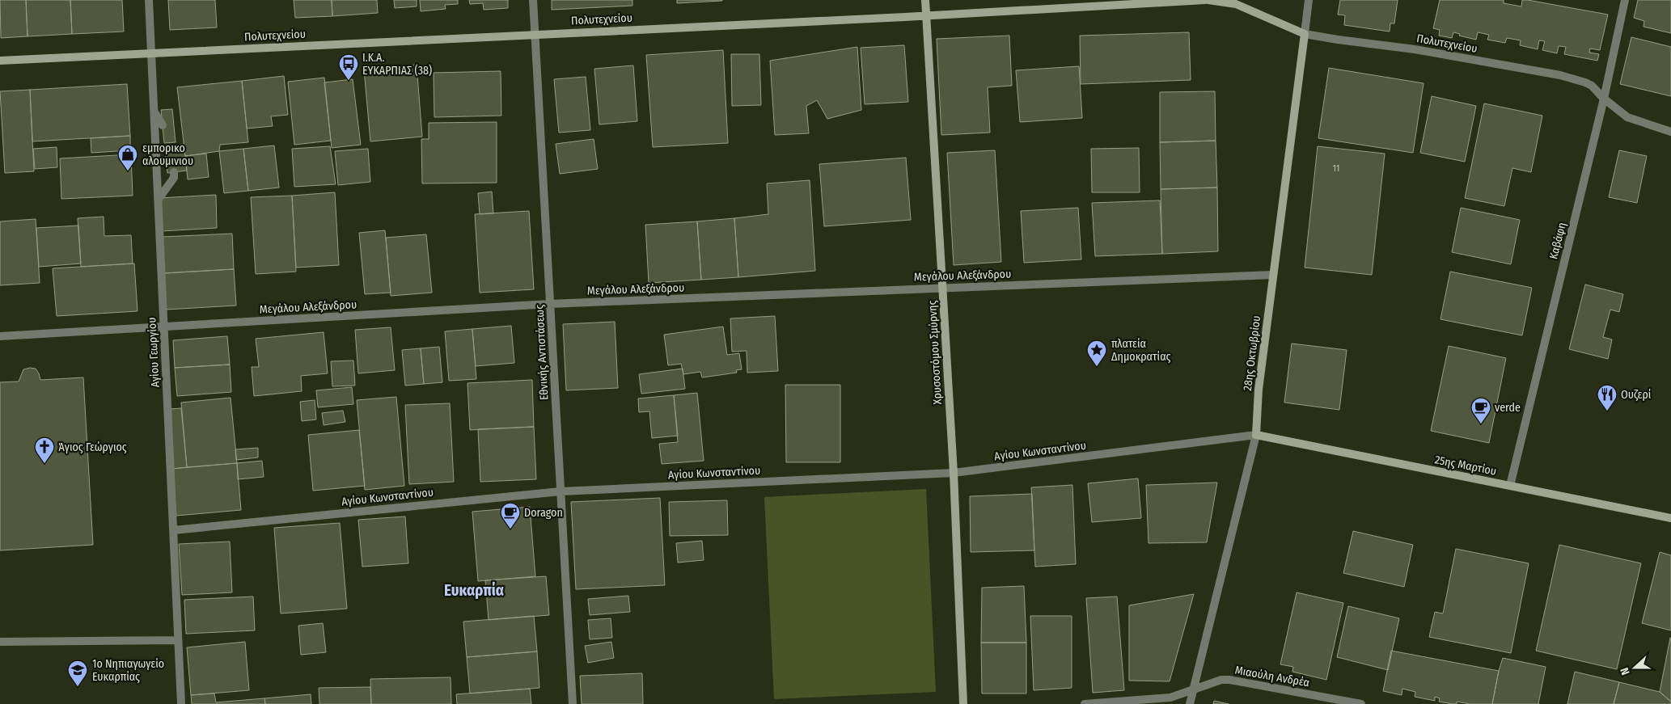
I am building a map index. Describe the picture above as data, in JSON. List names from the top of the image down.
{
  "streets": {
    "street": [
      "Πολυτεχνείου",
      "Καβάφη",
      "Μεγάλου Αλεξάνδρου",
      "Αγίου Γεωργίου",
      "Εθνικής Αντιστάσεως",
      "Χρυσοστόμου Σμύρνης",
      "28ης Οκτωβρίου",
      "Αγίου Κωνσταντίνου",
      "25ης Μαρτίου",
      "Μιαούλη Ανδρέα"
    ]
  },
  "crossings": [
    ["Πολυτεχνείου", "Καβάφη"],
    ["Πολυτεχνείου", "Αγίου Γεωργίου"],
    ["Πολυτεχνείου", "Εθνικής Αντιστάσεως"],
    ["Πολυτεχνείου", "Χρυσοστόμου Σμύρνης"],
    ["Πολυτεχνείου", "28ης Οκτωβρίου"],
    ["Καβάφη", "25ης Μαρτίου"],
    ["Μεγάλου Αλεξάνδρου", "Αγίου Γεωργίου"],
    ["Μεγάλου Αλεξάνδρου", "Εθνικής Αντιστάσεως"],
    ["Μεγάλου Αλεξάνδρου", "Χρυσοστόμου Σμύρνης"],
    ["Μεγάλου Αλεξάνδρου", "28ης Οκτωβρίου"],
    ["Αγίου Γεωργίου", "Αγίου Κωνσταντίνου"],
    ["Εθνικής Αντιστάσεως", "Αγίου Κωνσταντίνου"],
    ["Χρυσοστόμου Σμύρνης", "Αγίου Κωνσταντίνου"],
    ["28ης Οκτωβρίου", "Αγίου Κωνσταντίνου"],
    ["28ης Οκτωβρίου", "25ης Μαρτίου"],
    ["28ης Οκτωβρίου", "Μιαούλη Ανδρέα"],
    ["Αγίου Κωνσταντίνου", "25ης Μαρτίου"]
  ],
  "districts": ["Ευκαρπία"],
  "places": {
    "bus stop": ["Ι.Κ.Α. ΕΥΚΑΡΠΙΑΣ (38)"],
    "shop": ["εμπορικο αλουμινιου"],
    "place": ["πλατεία Δημοκρατίας"],
    "restaurant": ["Ουζερί"],
    "cafe": ["verde", "Doragon"],
    "church": ["Άγιος Γεώργιος"],
    "school or university": ["1ο Νηπιαγωγείο Ευκαρπίας"]
  },
  "house_numbers": ["11"],
  "north": "left"
}
